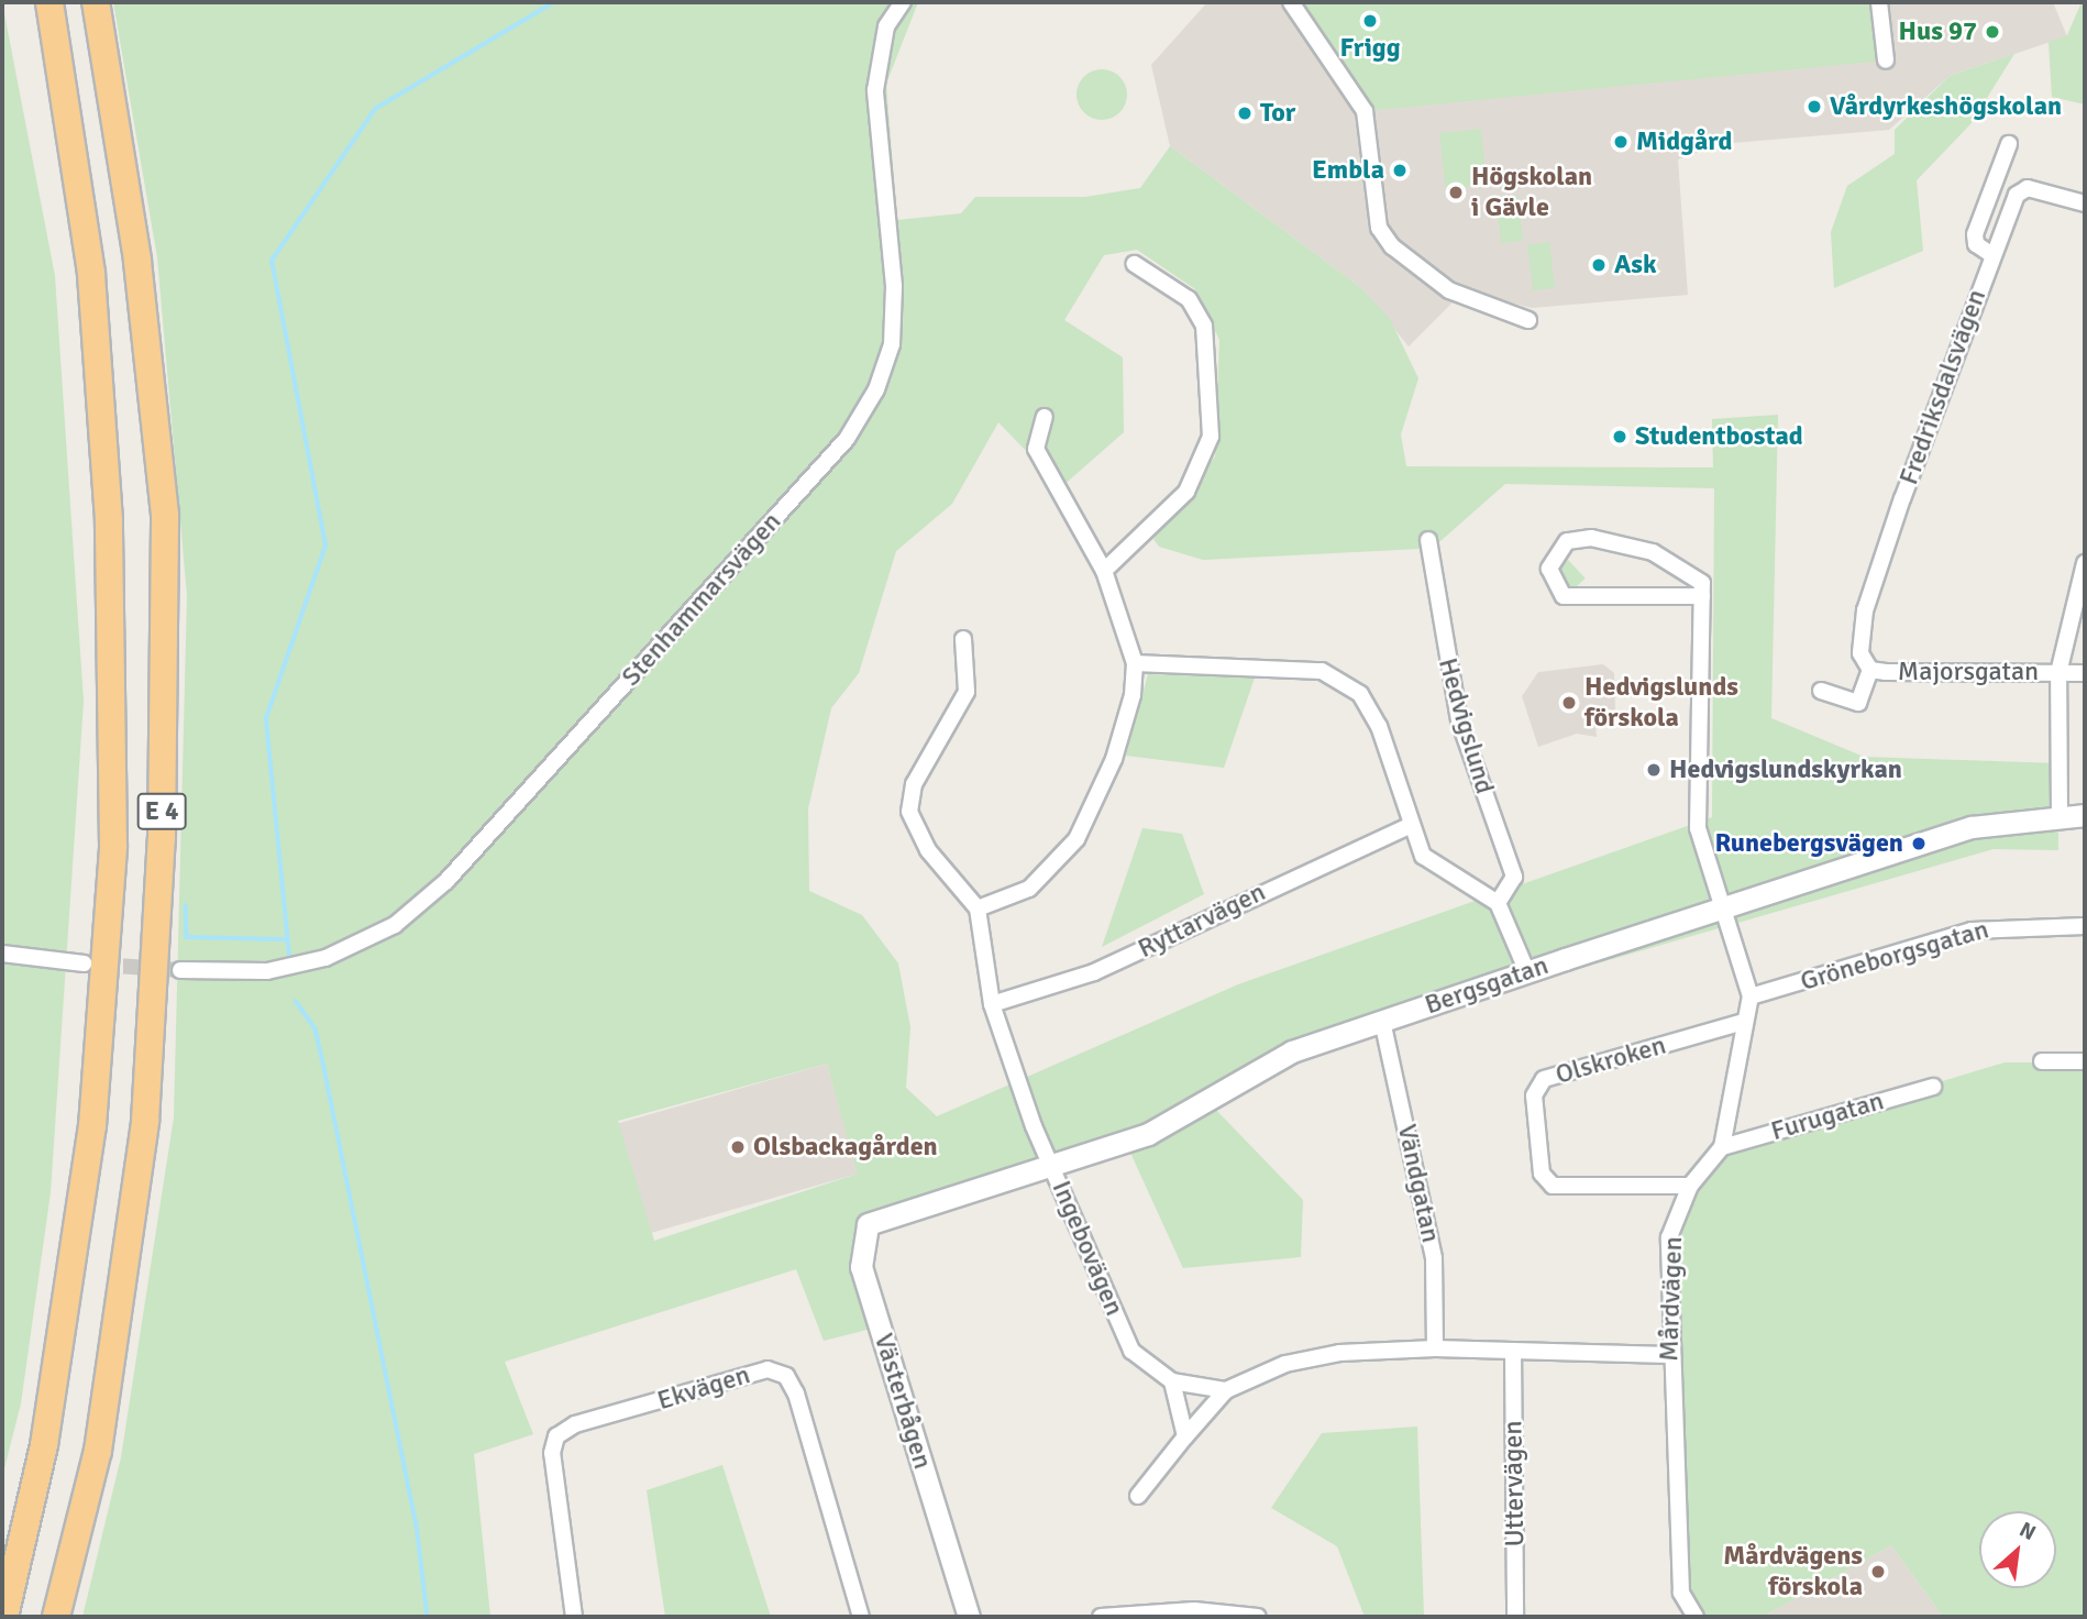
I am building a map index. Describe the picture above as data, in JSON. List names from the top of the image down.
{
  "streets": {
    "highway": ["E 4"],
    "street": [
      "Fredriksdalsvägen",
      "Stenhammarsvägen",
      "Majorsgatan",
      "Hedvigslund",
      "Ryttarvägen",
      "Gröneborgsgatan",
      "Bergsgatan",
      "Olskroken",
      "Furugatan",
      "Vändgatan",
      "Ingebovägen",
      "Mårdvägen",
      "Ekvägen",
      "Västerbågen",
      "Uttervägen"
    ]
  },
  "crossings": [
    ["Fredriksdalsvägen", "Majorsgatan"],
    ["Ryttarvägen", "Ingebovägen"],
    ["Bergsgatan", "Vändgatan"],
    ["Bergsgatan", "Ingebovägen"],
    ["Bergsgatan", "Västerbågen"],
    ["Olskroken", "Mårdvägen"],
    ["Furugatan", "Mårdvägen"]
  ],
  "places": [
    "Frigg",
    "Hus 97",
    "Vårdyrkeshögskolan",
    "Tor",
    "Midgård",
    "Embla",
    "Högskolan i Gävle",
    "Ask",
    "Studentbostad",
    "Hedvigslunds förskola",
    "Hedvigslundskyrkan",
    "Runebergsvägen",
    "Olsbackagården",
    "Mårdvägens förskola"
  ],
  "north": "top right"
}
